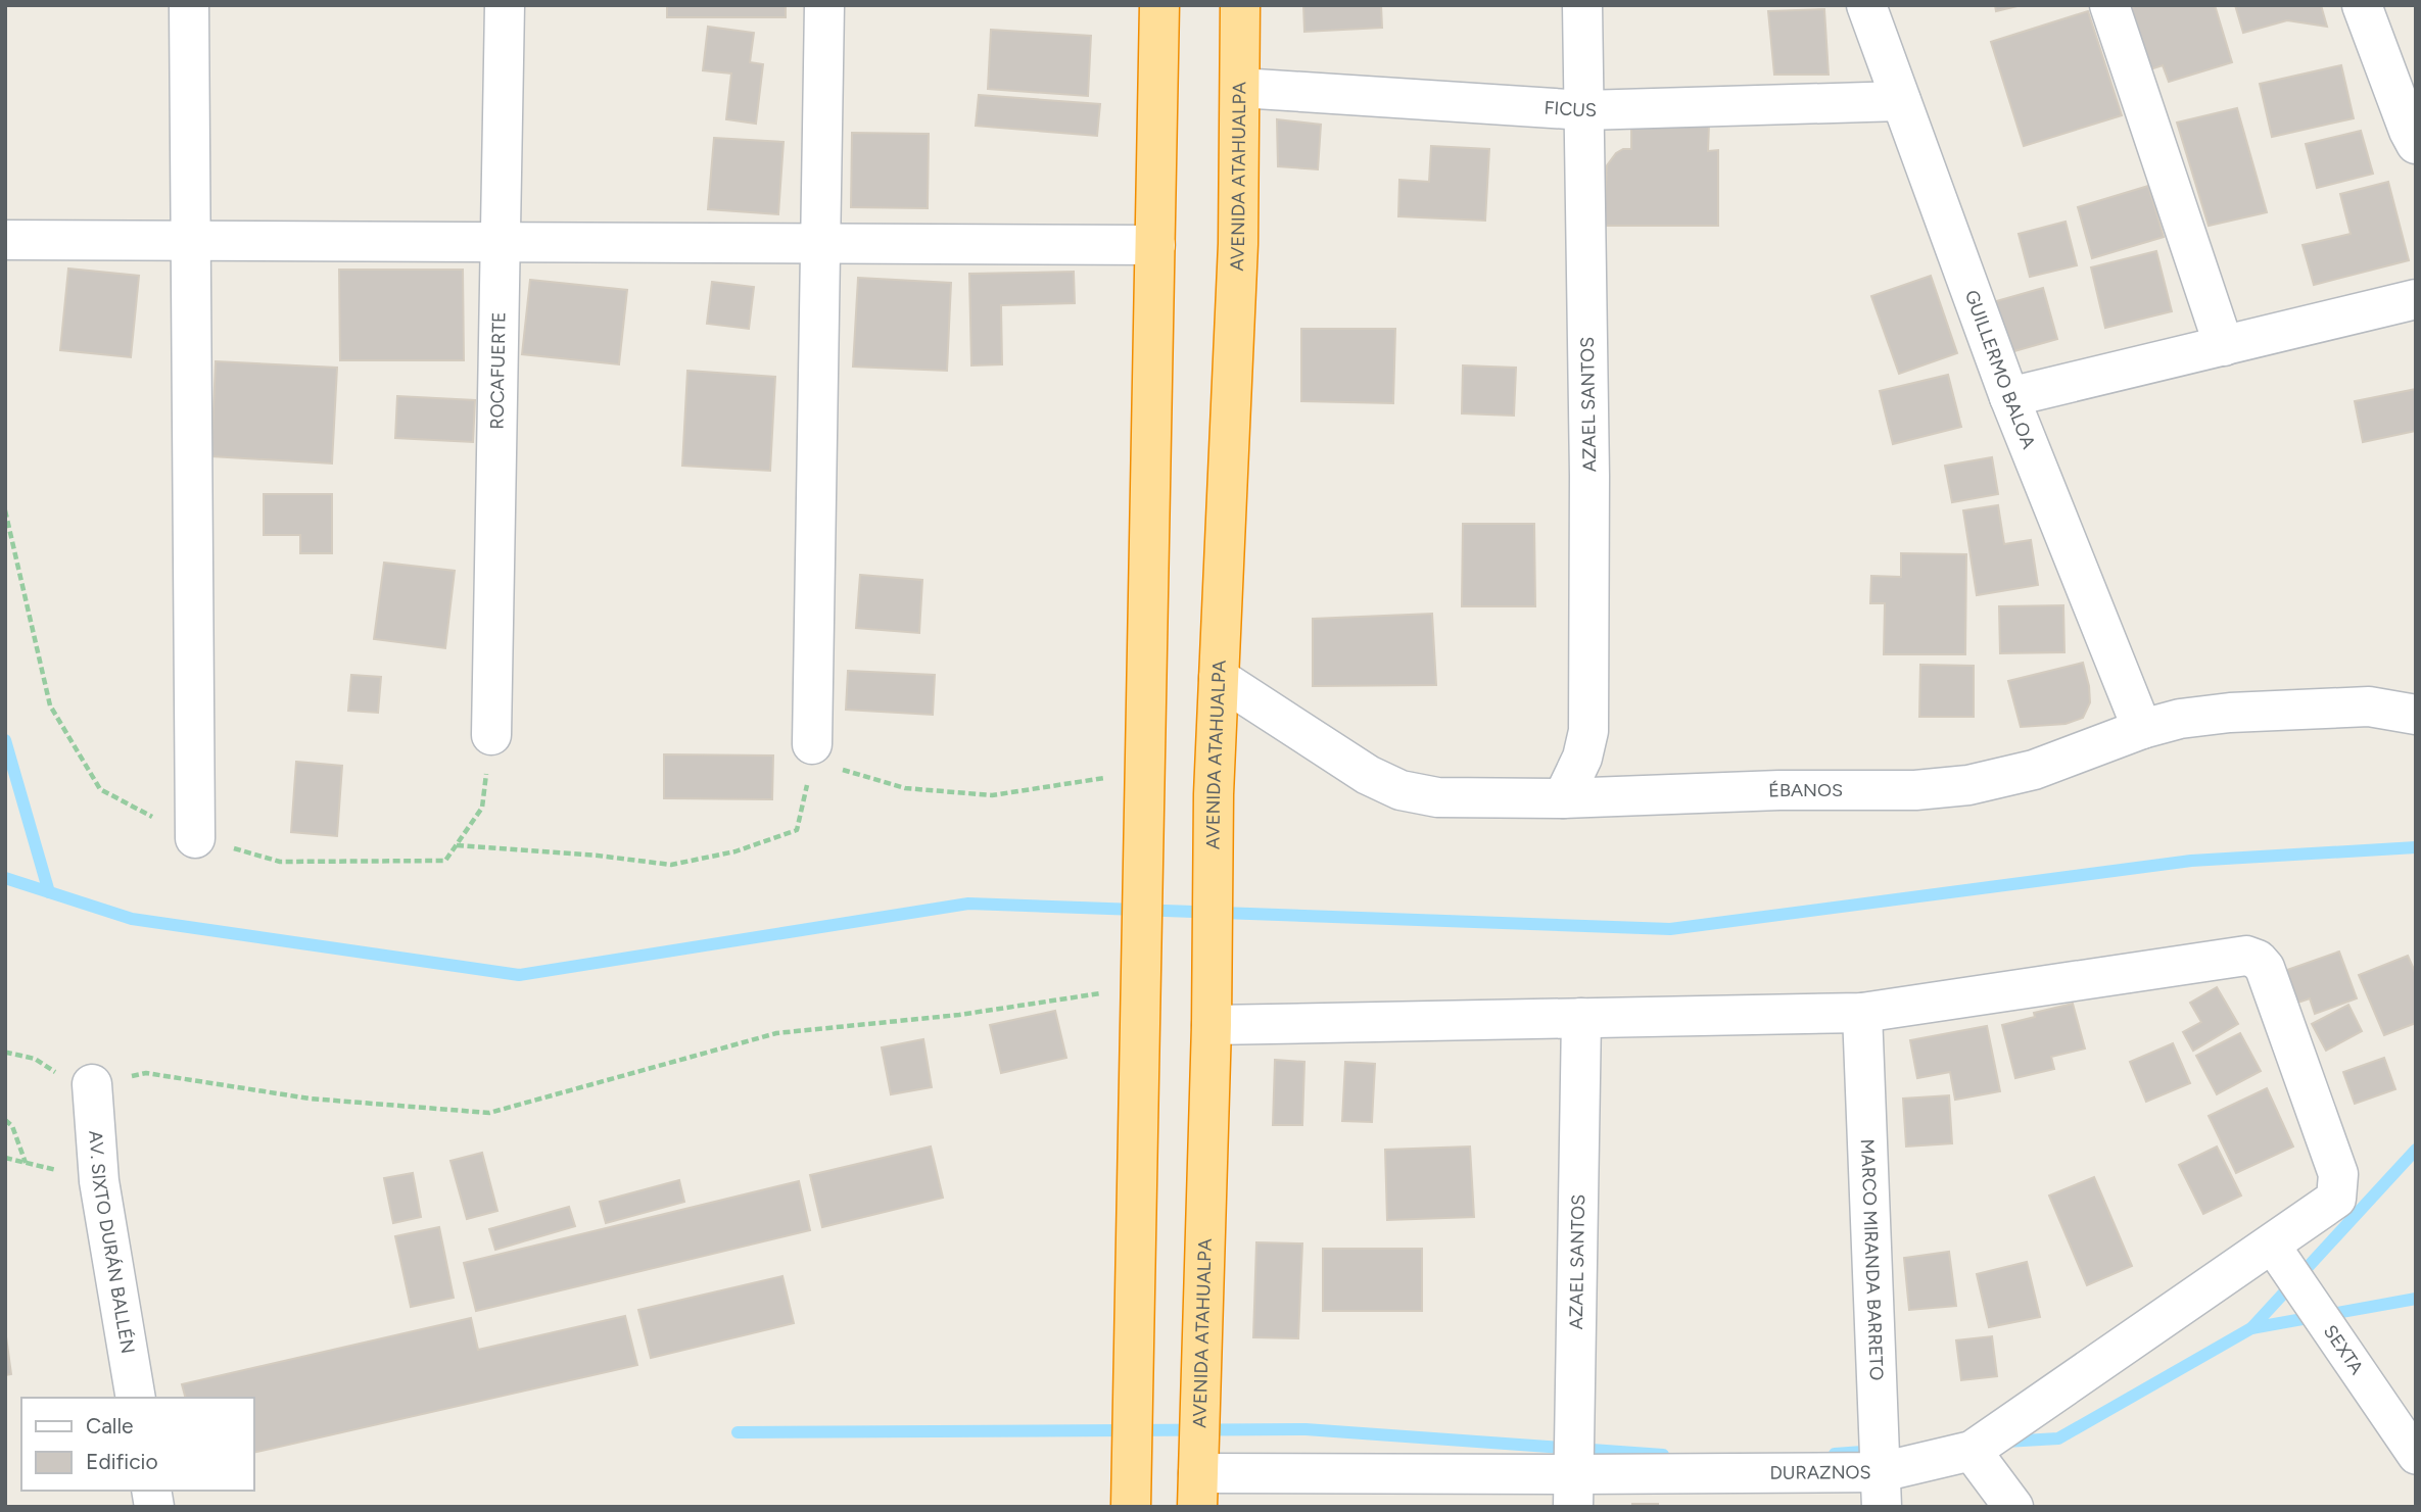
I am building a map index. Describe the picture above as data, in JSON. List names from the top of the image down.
{
  "streets": {
    "highway": ["AVENIDA ATAHUALPA"],
    "street": [
      "FICUS",
      "GUILLERMO BALOA",
      "ROCAFUERTE",
      "AZAEL SANTOS",
      "ÉBANOS",
      "AV. SIXTO DURÁN BALLÉN",
      "MARCO MIRANDA BARRETO",
      "SEXTA",
      "DURAZNOS"
    ]
  },
  "crossings": [
    ["FICUS", "AVENIDA ATAHUALPA"],
    ["FICUS", "GUILLERMO BALOA"],
    ["FICUS", "AZAEL SANTOS"],
    ["AVENIDA ATAHUALPA", "ÉBANOS"],
    ["AVENIDA ATAHUALPA", "DURAZNOS"],
    ["GUILLERMO BALOA", "ÉBANOS"],
    ["AZAEL SANTOS", "ÉBANOS"],
    ["AZAEL SANTOS", "DURAZNOS"],
    ["MARCO MIRANDA BARRETO", "DURAZNOS"],
    ["SEXTA", "DURAZNOS"]
  ],
  "legend": ["Calle", "Edificio"]
}
